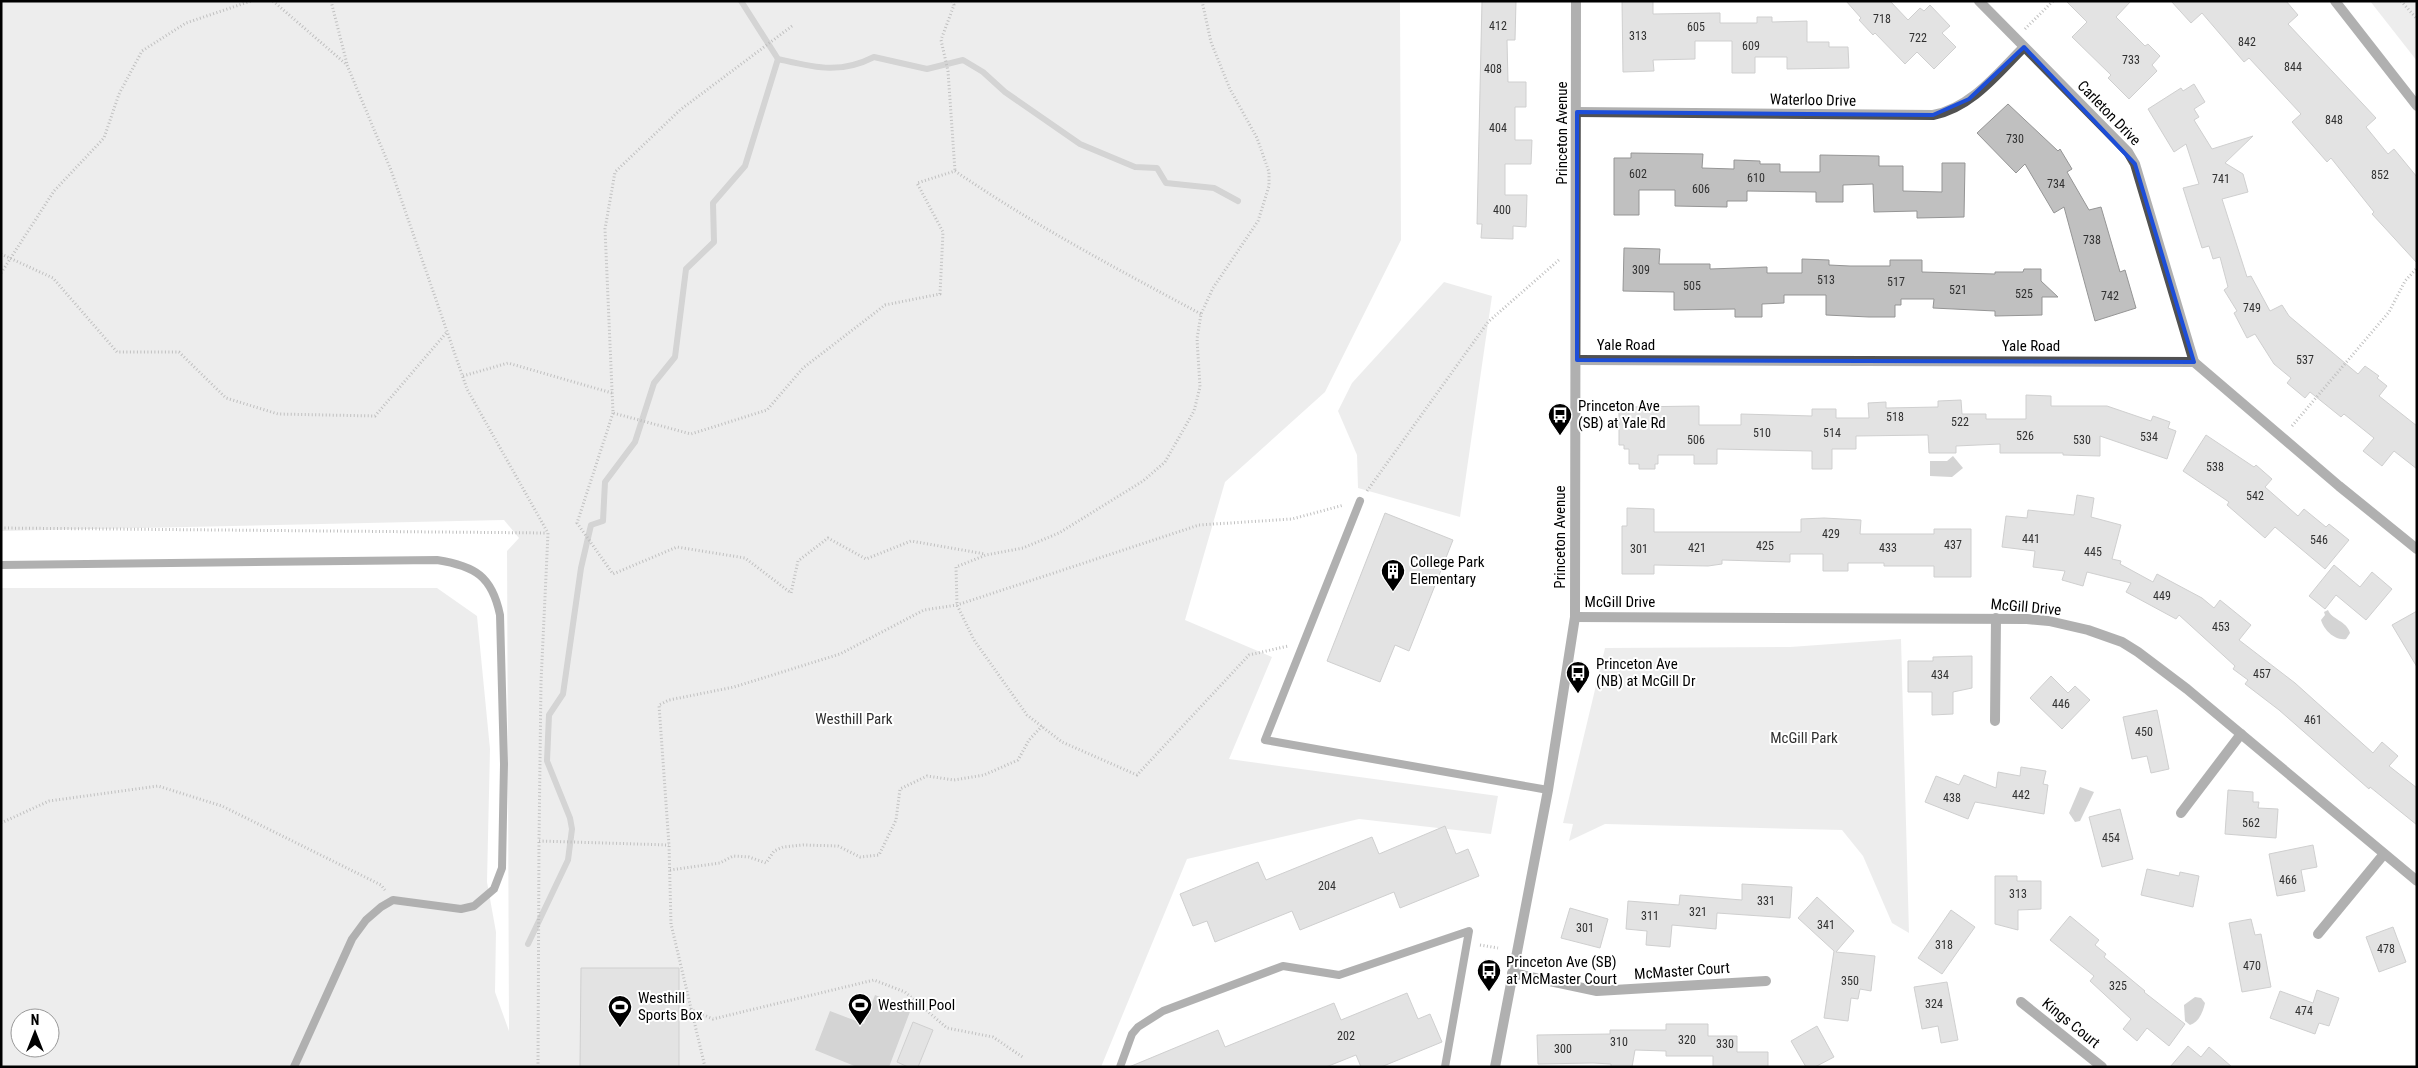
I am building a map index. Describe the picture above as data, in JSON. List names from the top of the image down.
{
  "streets": {
    "street": [
      "Waterloo Drive",
      "Carleton Drive",
      "Princeton Avenue",
      "Yale Road",
      "McGill Drive",
      "McMaster Court",
      "Kings Court"
    ]
  },
  "crossings": [
    ["Waterloo Drive", "Carleton Drive"],
    ["Waterloo Drive", "Princeton Avenue"],
    ["Carleton Drive", "Yale Road"],
    ["Princeton Avenue", "Yale Road"],
    ["Princeton Avenue", "McGill Drive"],
    ["Princeton Avenue", "McMaster Court"]
  ],
  "parks": ["Westhill Park", "McGill Park"],
  "places": {
    "bus stop": ["Princeton Ave (SB) at Yale Rd", "Princeton Ave (NB) at McGill Dr", "Princeton Ave (SB) at McMaster Court"],
    "building": ["College Park Elementary"],
    "sports": ["Westhill Pool", "Westhill Sports Box"]
  },
  "house_numbers": [
    "718",
    "412",
    "605",
    "313",
    "722",
    "842",
    "609",
    "733",
    "844",
    "408",
    "848",
    "404",
    "730",
    "602",
    "852",
    "610",
    "741",
    "734",
    "606",
    "400",
    "738",
    "309",
    "513",
    "517",
    "505",
    "521",
    "525",
    "742",
    "749",
    "537",
    "518",
    "522",
    "510",
    "514",
    "526",
    "534",
    "506",
    "530",
    "538",
    "542",
    "429",
    "441",
    "546",
    "437",
    "425",
    "421",
    "433",
    "301",
    "445",
    "449",
    "453",
    "457",
    "434",
    "446",
    "461",
    "450",
    "442",
    "438",
    "562",
    "454",
    "466",
    "204",
    "313",
    "331",
    "321",
    "311",
    "341",
    "301",
    "318",
    "478",
    "470",
    "350",
    "325",
    "324",
    "474",
    "202",
    "320",
    "310",
    "330",
    "300"
  ],
  "north": "top"
}
